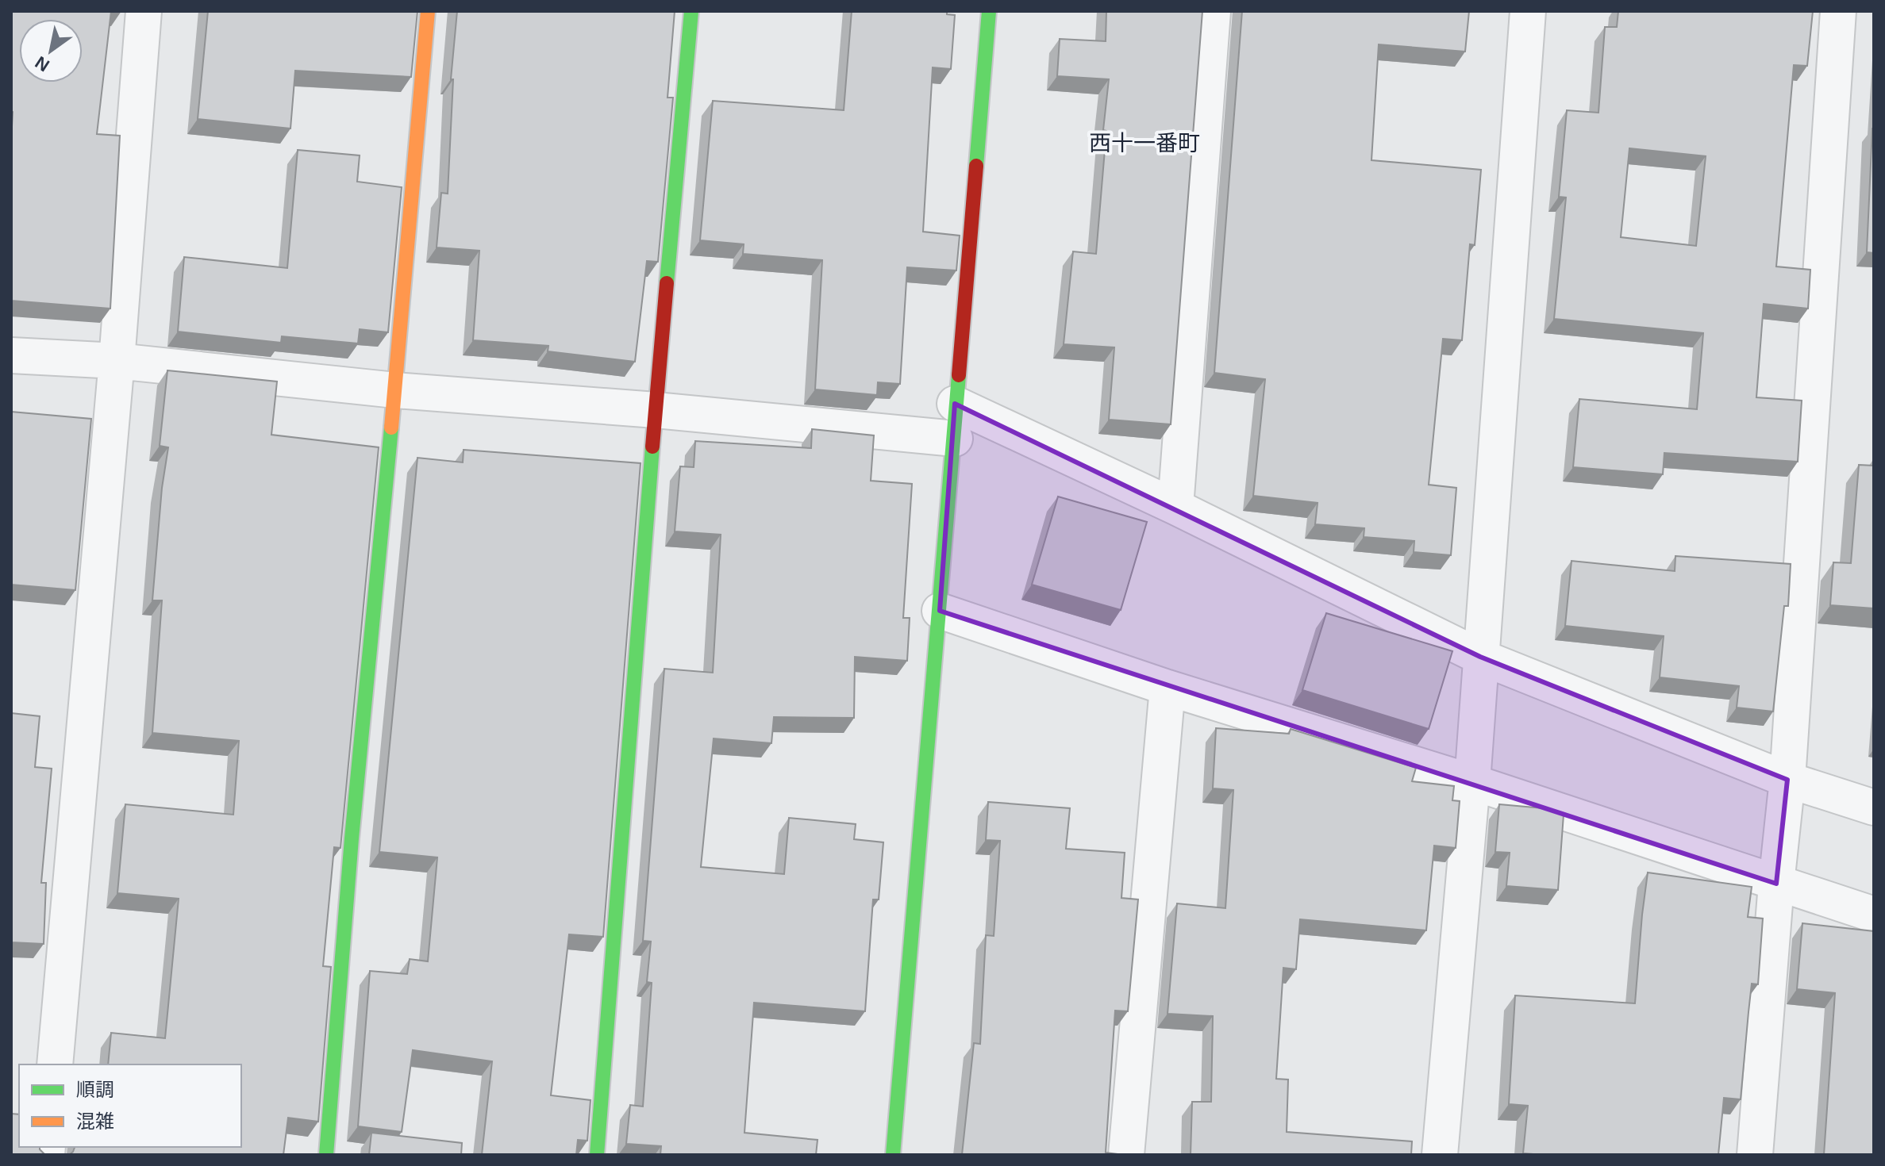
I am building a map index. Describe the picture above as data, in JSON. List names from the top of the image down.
{
  "districts": ["西十一番町"],
  "legend": ["順調", "混雑"],
  "north": "bottom left"
}
